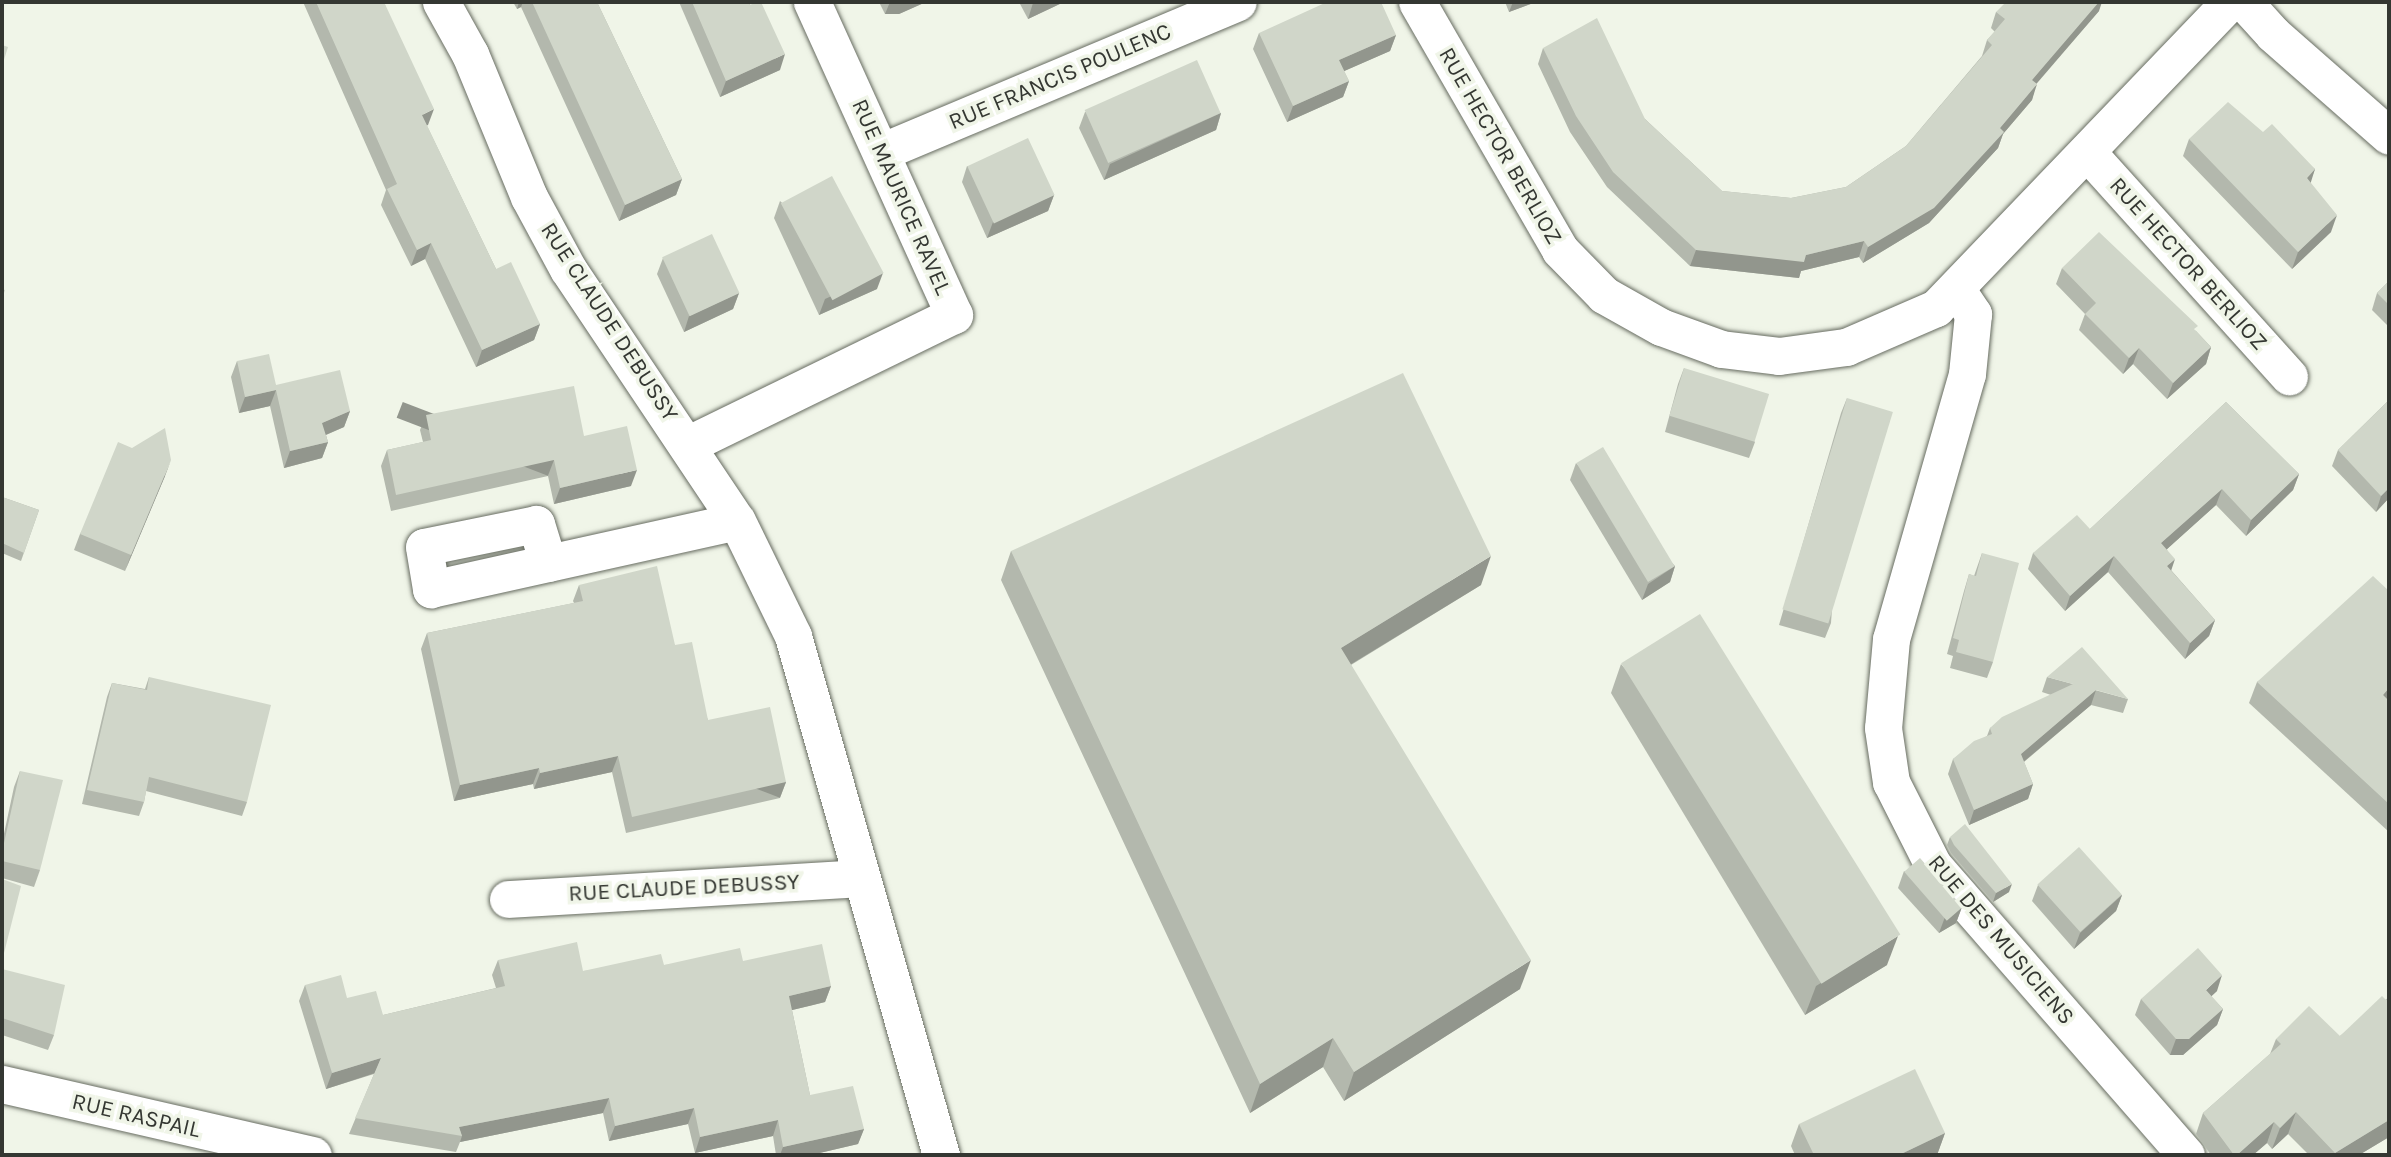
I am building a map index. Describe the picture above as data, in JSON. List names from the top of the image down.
{
  "streets": {
    "street": [
      "RUE FRANCIS POULENC",
      "RUE HECTOR BERLIOZ",
      "RUE MAURICE RAVEL",
      "RUE CLAUDE DEBUSSY",
      "RUE DES MUSICIENS",
      "RUE RASPAIL"
    ]
  },
  "crossings": [
    ["RUE FRANCIS POULENC", "RUE MAURICE RAVEL"],
    ["RUE HECTOR BERLIOZ", "RUE DES MUSICIENS"],
    ["RUE MAURICE RAVEL", "RUE CLAUDE DEBUSSY"]
  ]
}
